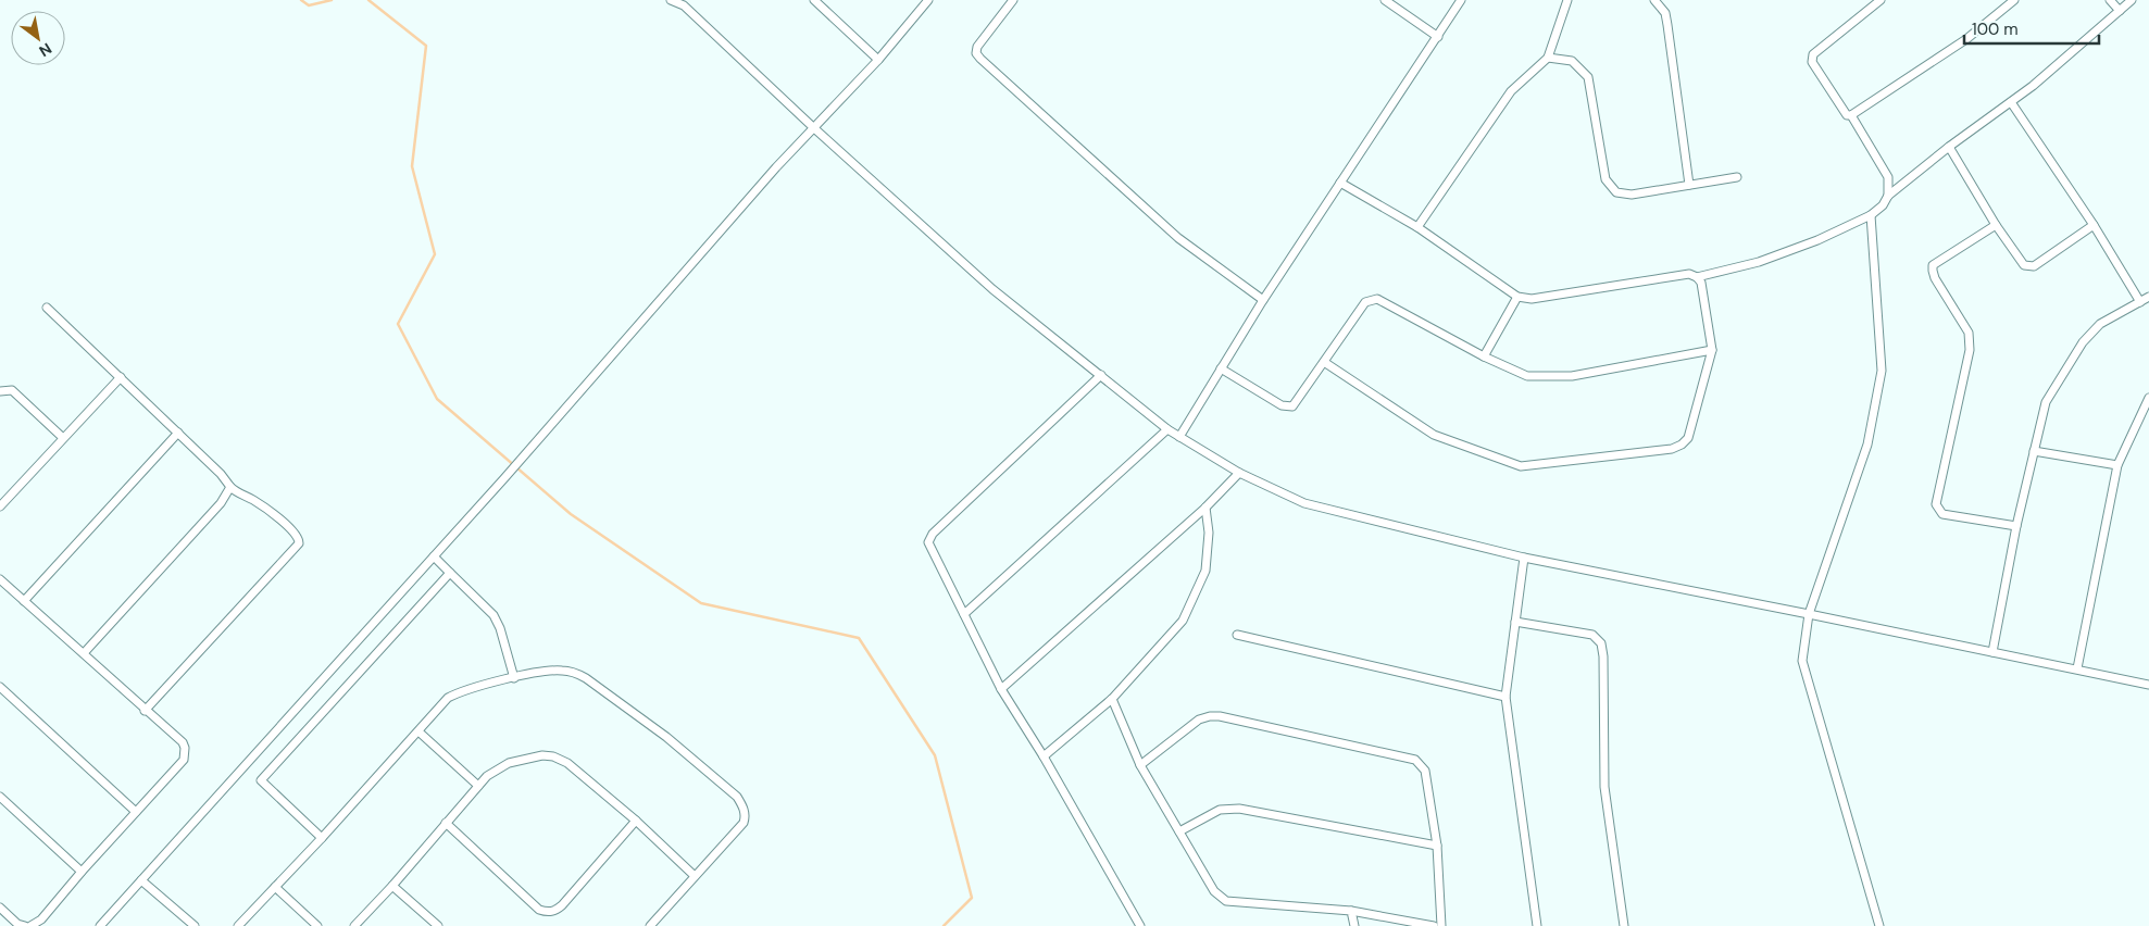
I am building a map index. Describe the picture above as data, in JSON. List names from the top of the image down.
{
  "scale_bar": "100 m",
  "north": "bottom right"
}
